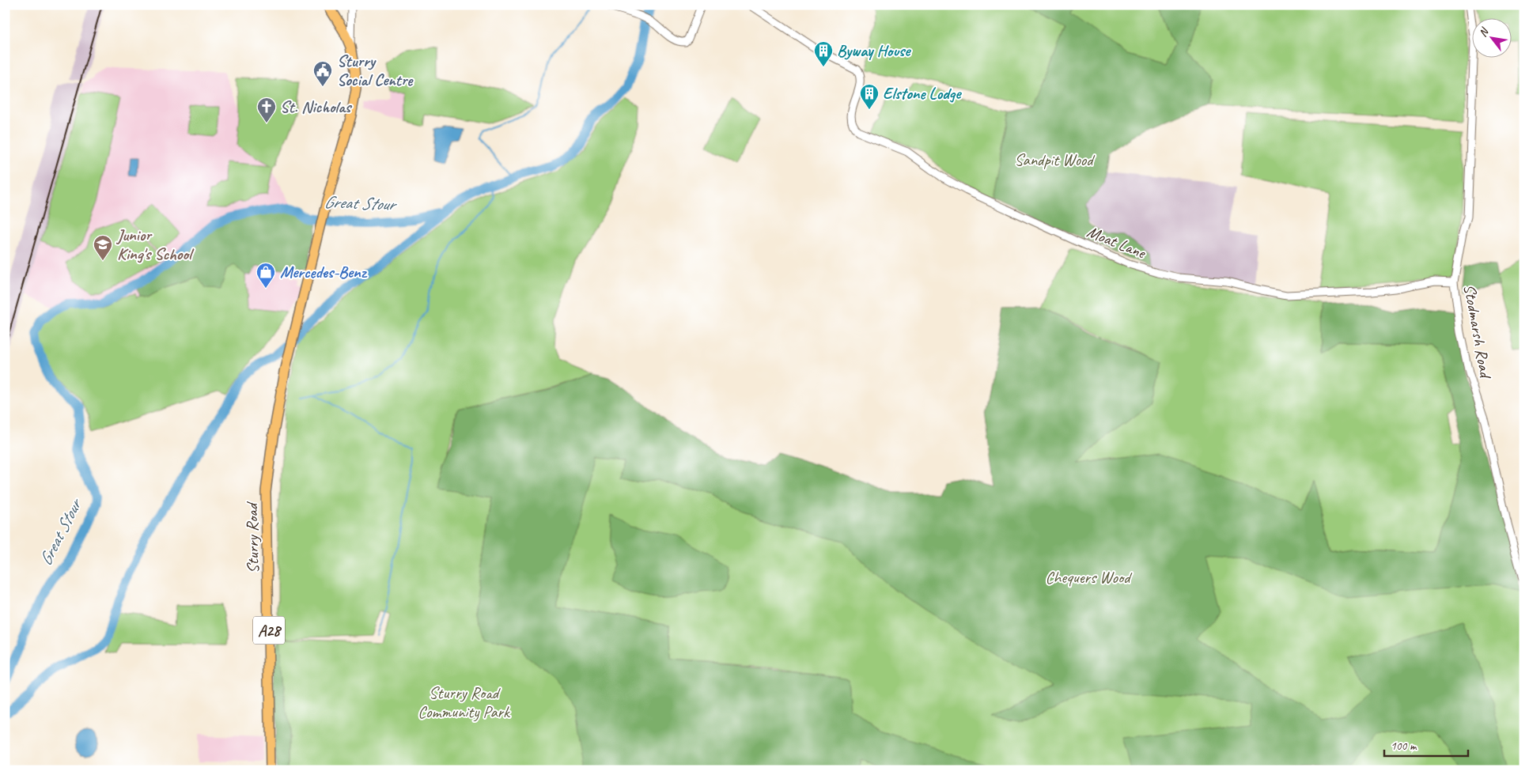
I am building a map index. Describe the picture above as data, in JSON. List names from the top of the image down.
{
  "streets": {
    "highway": ["Sturry Road", "A28"],
    "street": ["Moat Lane", "Stodmarsh Road"]
  },
  "crossings": [
    ["Moat Lane", "Stodmarsh Road"],
    ["Sturry Road", "A28"]
  ],
  "water": ["Great Stour"],
  "parks": ["Sandpit Wood", "Chequers Wood", "Sturry Road Community Park"],
  "places": {
    "building": ["Byway House", "Elstone Lodge"],
    "public building": ["Sturry Social Centre"],
    "church": ["St. Nicholas"],
    "school or university": ["Junior King's School"],
    "shop": ["Mercedes-Benz"]
  },
  "scale_bar": "100 m",
  "north": "top left"
}
